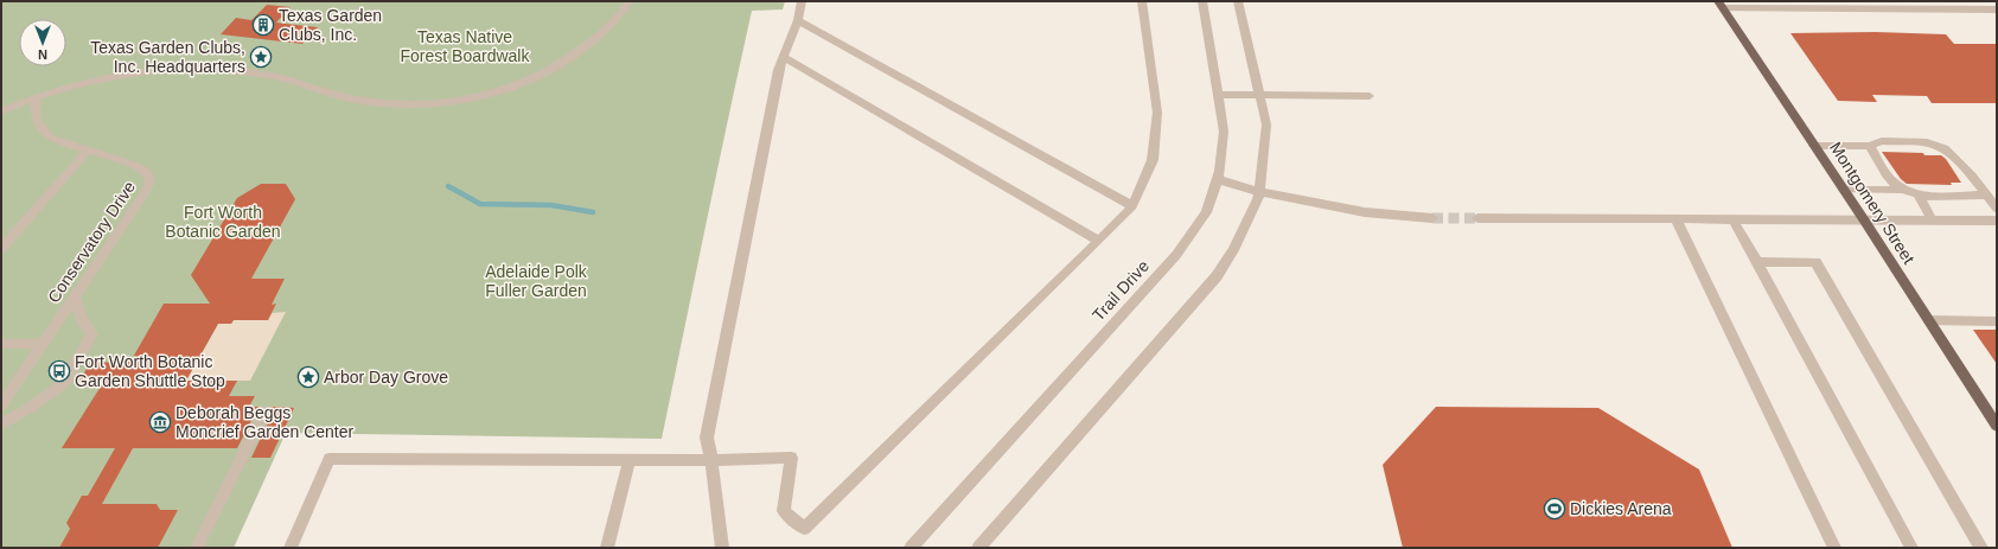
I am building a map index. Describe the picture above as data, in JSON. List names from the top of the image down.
{
  "streets": {
    "main road": ["Montgomery Street"],
    "street": ["Conservatory Drive", "Trail Drive"]
  },
  "parks": ["Texas Native Forest Boardwalk", "Fort Worth Botanic Garden", "Adelaide Polk Fuller Garden"],
  "places": {
    "building": ["Texas Garden Clubs, Inc."],
    "place": ["Texas Garden Clubs, Inc. Headquarters", "Arbor Day Grove"],
    "bus stop": ["Fort Worth Botanic Garden Shuttle Stop"],
    "museum": ["Deborah Beggs Moncrief Garden Center"],
    "sports": ["Dickies Arena"]
  },
  "north": "bottom"
}
